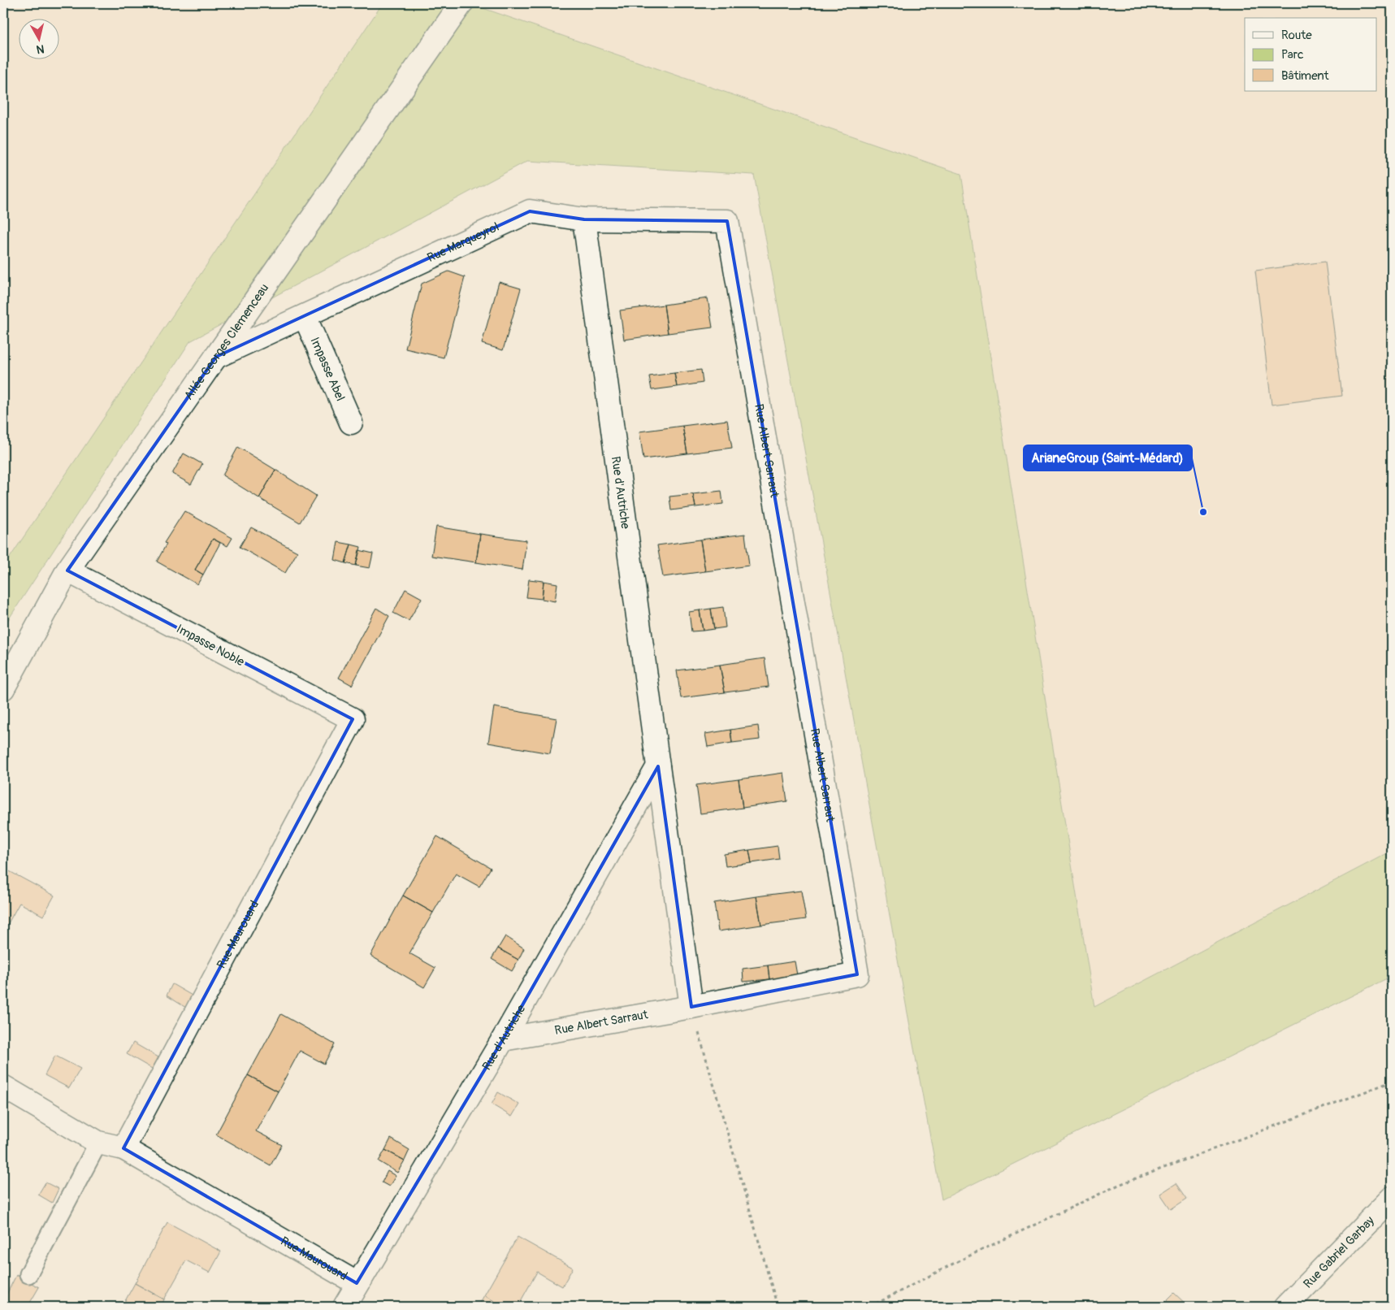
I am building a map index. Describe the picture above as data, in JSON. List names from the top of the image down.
{
  "streets": {
    "street": [
      "Rue Marqueyrol",
      "Allée Georges Clemenceau",
      "Impasse Abel",
      "Rue Albert Sarraut",
      "Rue d'Autriche",
      "Impasse Noble",
      "Rue Maurouard",
      "Rue Gabriel Garbay"
    ]
  },
  "crossings": [
    ["Rue Marqueyrol", "Allée Georges Clemenceau"],
    ["Rue Marqueyrol", "Impasse Abel"],
    ["Rue Marqueyrol", "Rue Albert Sarraut"],
    ["Rue Marqueyrol", "Rue d'Autriche"],
    ["Allée Georges Clemenceau", "Impasse Noble"],
    ["Rue Albert Sarraut", "Rue d'Autriche"],
    ["Rue d'Autriche", "Rue Maurouard"],
    ["Impasse Noble", "Rue Maurouard"]
  ],
  "places": ["ArianeGroup (Saint-Médard)"],
  "legend": ["Route", "Parc", "Bâtiment"],
  "north": "bottom"
}
